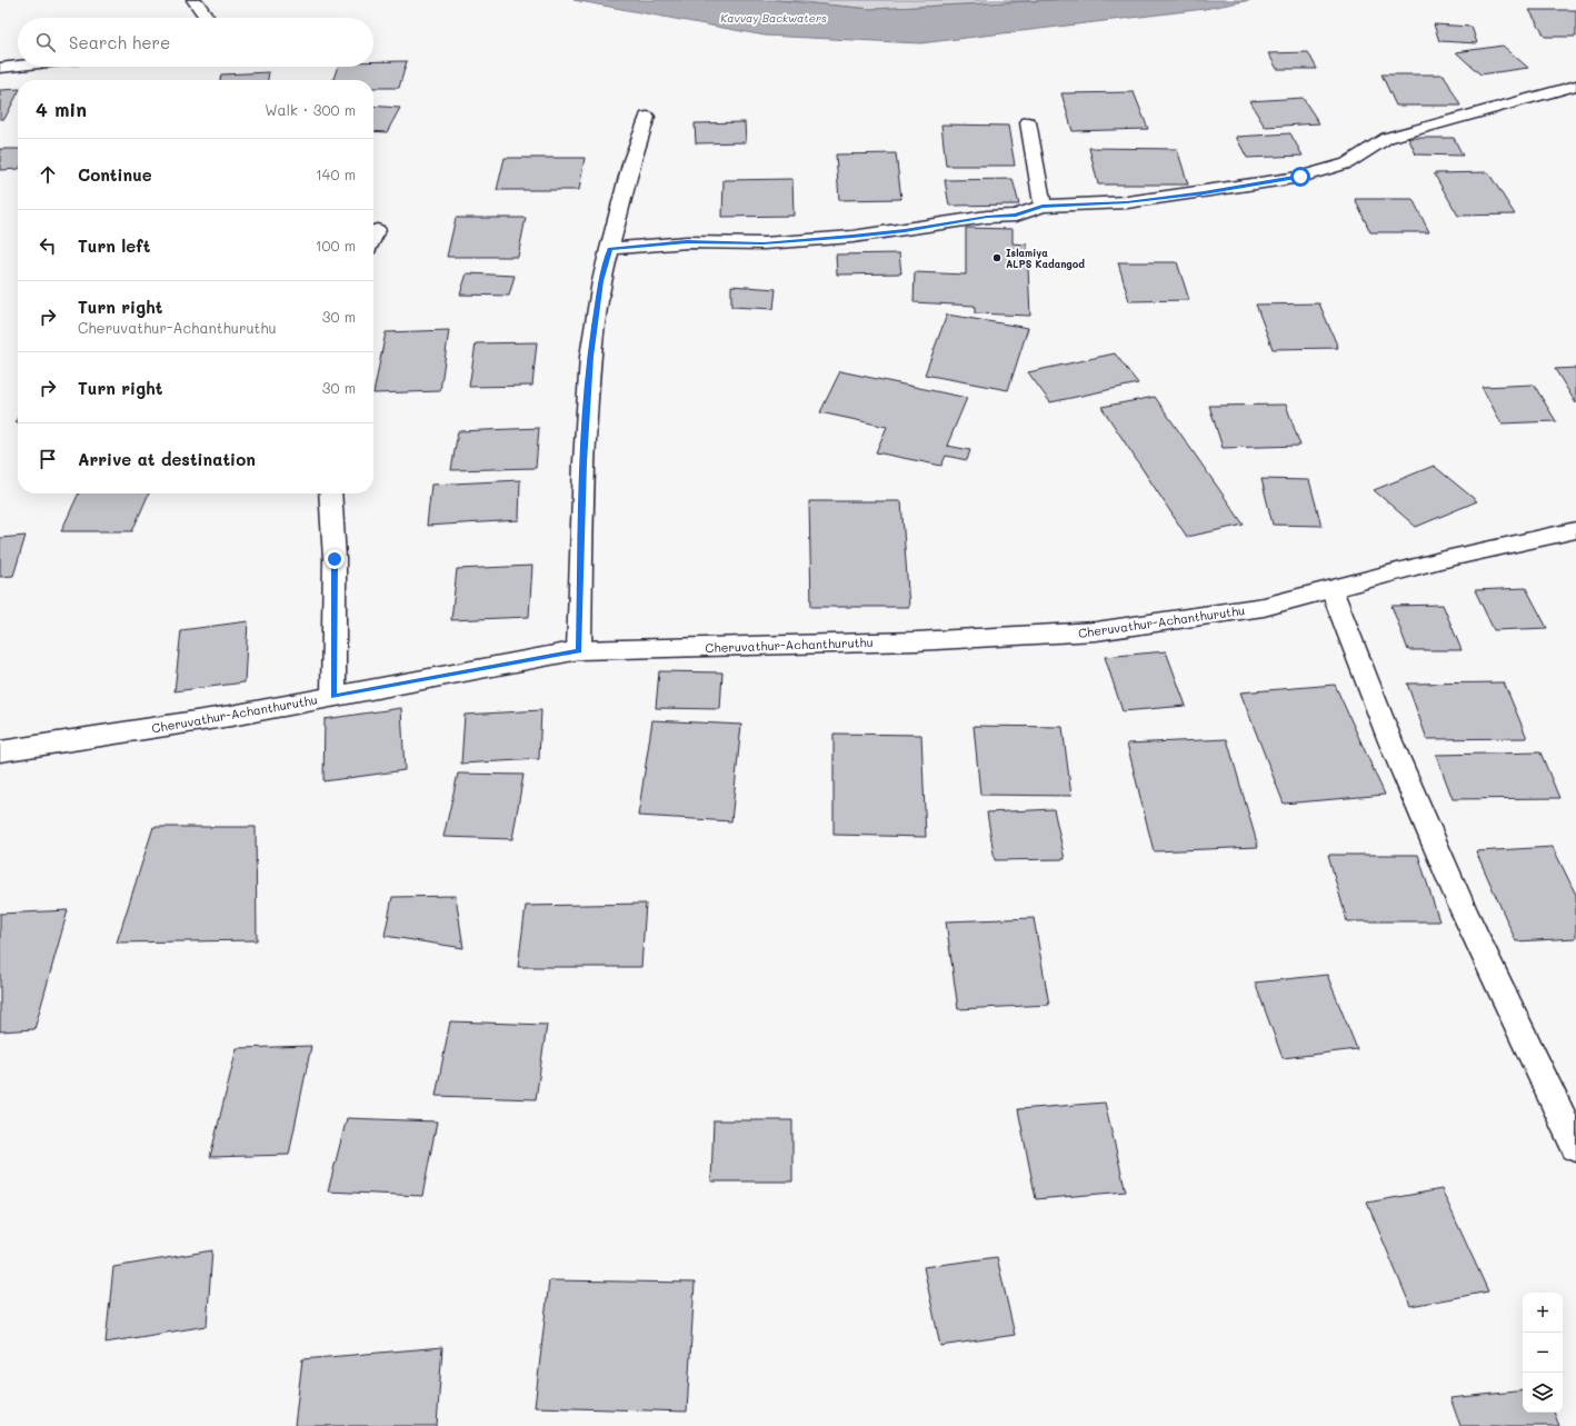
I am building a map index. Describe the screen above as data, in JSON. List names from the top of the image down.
{
  "streets": {
    "street": ["Cheruvathur-Achanthuruthu"]
  },
  "water": ["Kavvay Backwaters"],
  "places": ["Islamiya ALPS Kadangod"],
  "page": {
    "search": "Search here",
    "heading": ["4 min", "Walk · 300 m"],
    "list": [
      ["Continue", "140 m"],
      ["Turn left", "100 m"],
      ["Turn right", "Cheruvathur-Achanthuruthu", "30 m"],
      ["Turn right", "30 m"],
      "Arrive at destination"
    ],
    "map_buttons": ["+", "−"]
  }
}
